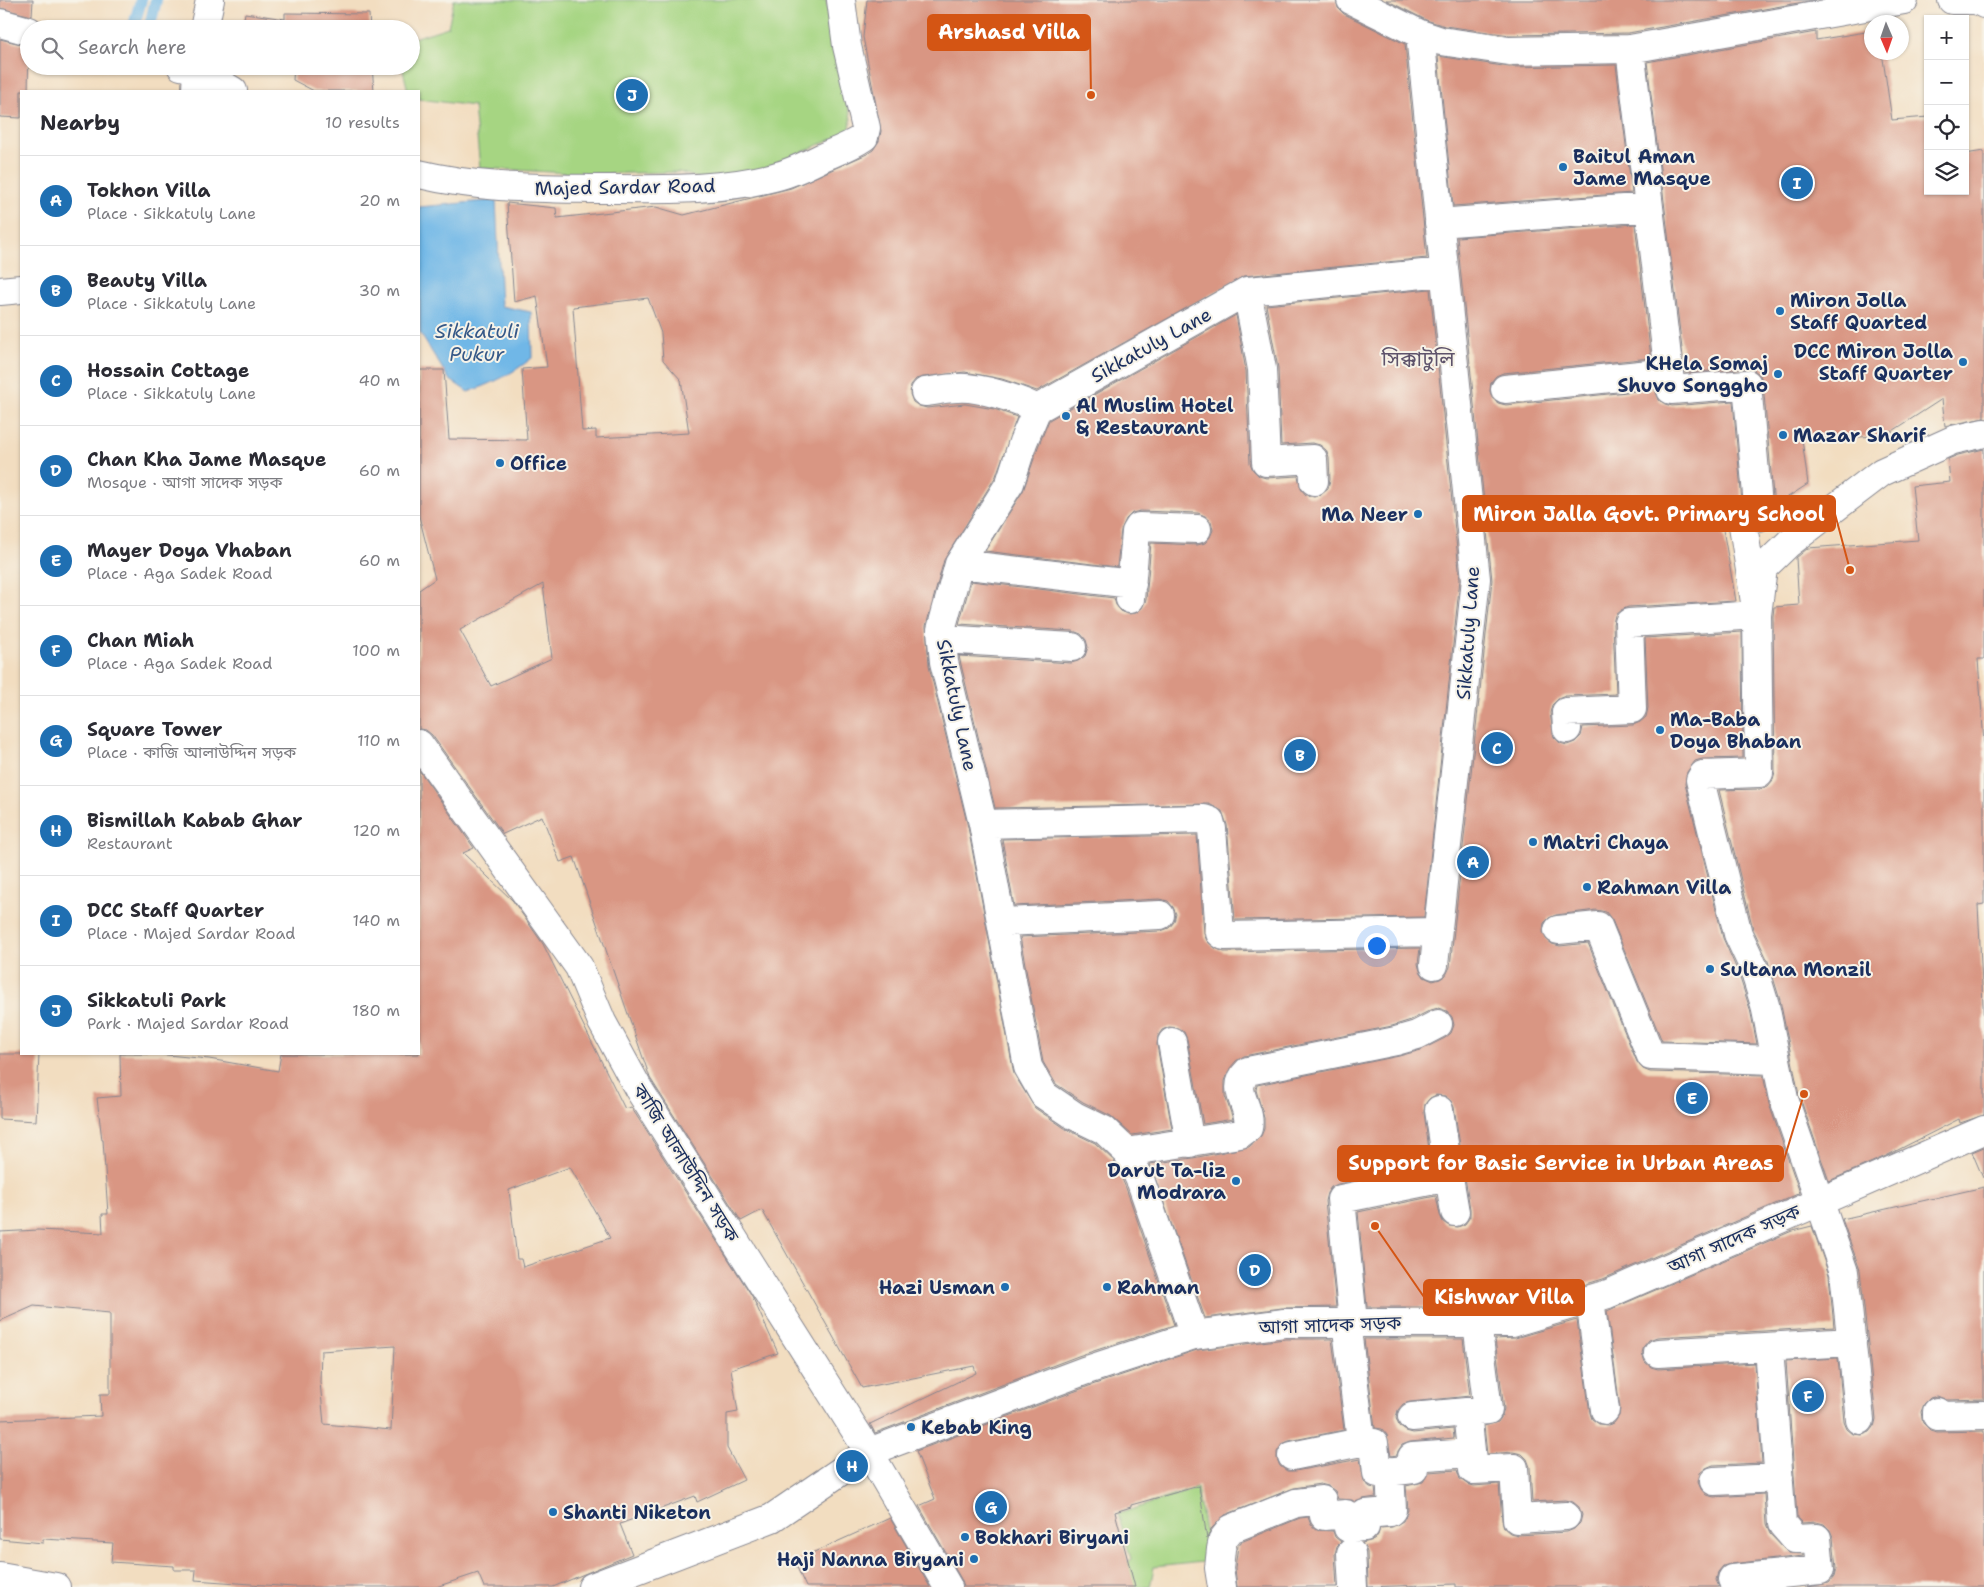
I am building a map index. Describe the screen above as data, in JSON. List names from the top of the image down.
{
  "streets": {
    "street": [
      "Majed Sardar Road",
      "Sikkatuly Lane",
      "কাজি আলাউদ্দিন সড়ক",
      "আগা সাদেক সড়ক"
    ]
  },
  "crossings": [
    ["Sikkatuly Lane", "আগা সাদেক সড়ক"],
    ["কাজি আলাউদ্দিন সড়ক", "আগা সাদেক সড়ক"]
  ],
  "districts": ["সিক্কাটুলি"],
  "water": ["Sikkatuli Pukur"],
  "places": [
    "Arshasd Villa",
    "Baitul Aman Jame Masque",
    "Miron Jolla Staff Quarted",
    "DCC Miron Jolla Staff Quarter",
    "KHela Somaj Shuvo Songgho",
    "Al Muslim Hotel & Restaurant",
    "Mazar Sharif",
    "Office",
    "Ma Neer",
    "Miron Jalla Govt. Primary School",
    "Ma-Baba Doya Bhaban",
    "Matri Chaya",
    "Rahman Villa",
    "Sultana Monzil",
    "Support for Basic Service in Urban Areas",
    "Darut Ta-liz Modrara",
    "Kishwar Villa",
    "Hazi Usman",
    "Rahman",
    "Kebab King",
    "Shanti Niketon",
    "Bokhari Biryani",
    "Haji Nanna Biryani"
  ],
  "north": "bottom",
  "page": {
    "map_buttons": ["+", "−"],
    "search": "Search here",
    "pins": [
      "J",
      "I",
      "C",
      "B",
      "A",
      "E",
      "D",
      "F",
      "H",
      "G"
    ],
    "heading": ["Nearby", "10 results"],
    "list": [
      {
        "mark": "A",
        "name": "Tokhon Villa",
        "note": "Place · Sikkatuly Lane",
        "value": "20 m"
      },
      {
        "mark": "B",
        "name": "Beauty Villa",
        "note": "Place · Sikkatuly Lane",
        "value": "30 m"
      },
      {
        "mark": "C",
        "name": "Hossain Cottage",
        "note": "Place · Sikkatuly Lane",
        "value": "40 m"
      },
      {
        "mark": "D",
        "name": "Chan Kha Jame Masque",
        "note": "Mosque · আগা সাদেক সড়ক",
        "value": "60 m"
      },
      {
        "mark": "E",
        "name": "Mayer Doya Vhaban",
        "note": "Place · Aga Sadek Road",
        "value": "60 m"
      },
      {
        "mark": "F",
        "name": "Chan Miah",
        "note": "Place · Aga Sadek Road",
        "value": "100 m"
      },
      {
        "mark": "G",
        "name": "Square Tower",
        "note": "Place · কাজি আলাউদ্দিন সড়ক",
        "value": "110 m"
      },
      {
        "mark": "H",
        "name": "Bismillah Kabab Ghar",
        "note": "Restaurant",
        "value": "120 m"
      },
      {
        "mark": "I",
        "name": "DCC Staff Quarter",
        "note": "Place · Majed Sardar Road",
        "value": "140 m"
      },
      {
        "mark": "J",
        "name": "Sikkatuli Park",
        "note": "Park · Majed Sardar Road",
        "value": "180 m"
      }
    ]
  }
}
